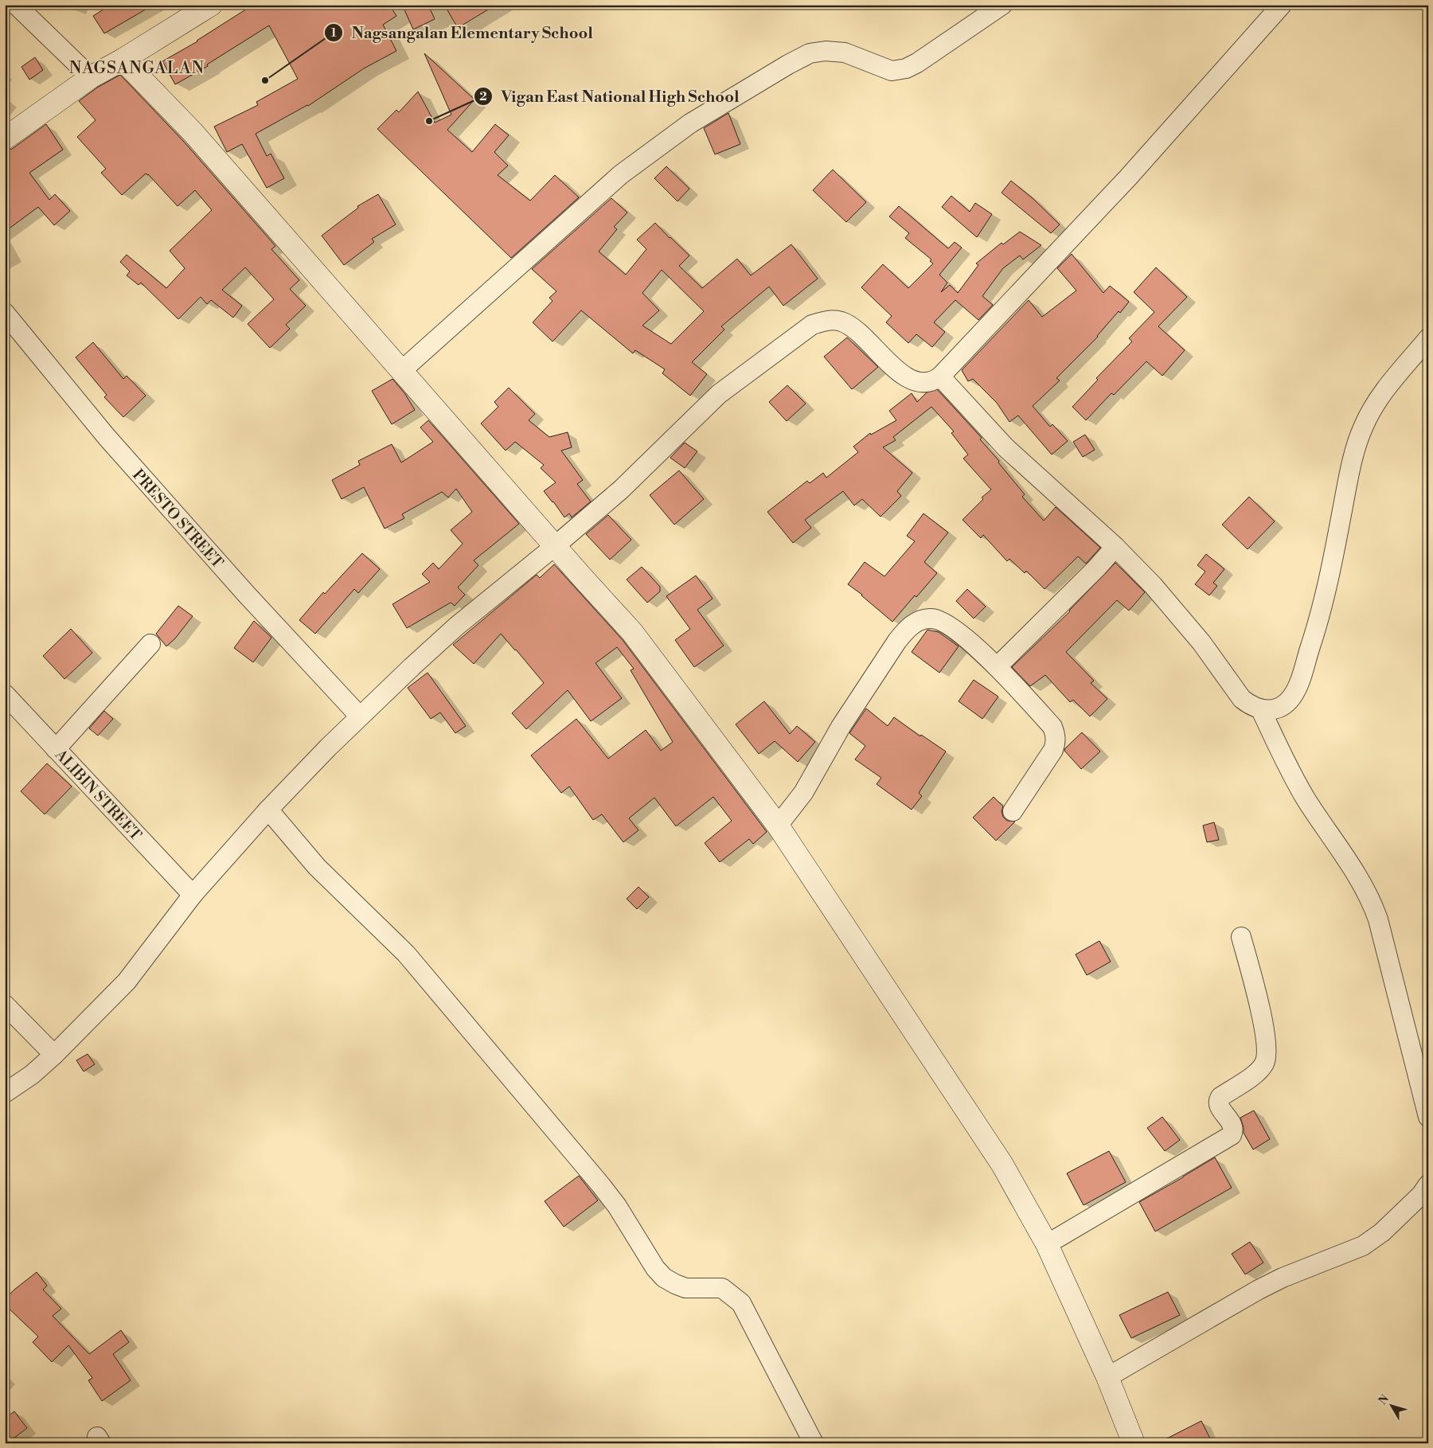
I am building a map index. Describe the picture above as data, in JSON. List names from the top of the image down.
{
  "streets": {
    "street": ["PRESTO STREET", "ALIBIN STREET"]
  },
  "districts": ["NAGSANGALAN"],
  "places": ["Nagsangalan Elementary School", "Vigan East National High School"],
  "north": "top left"
}
